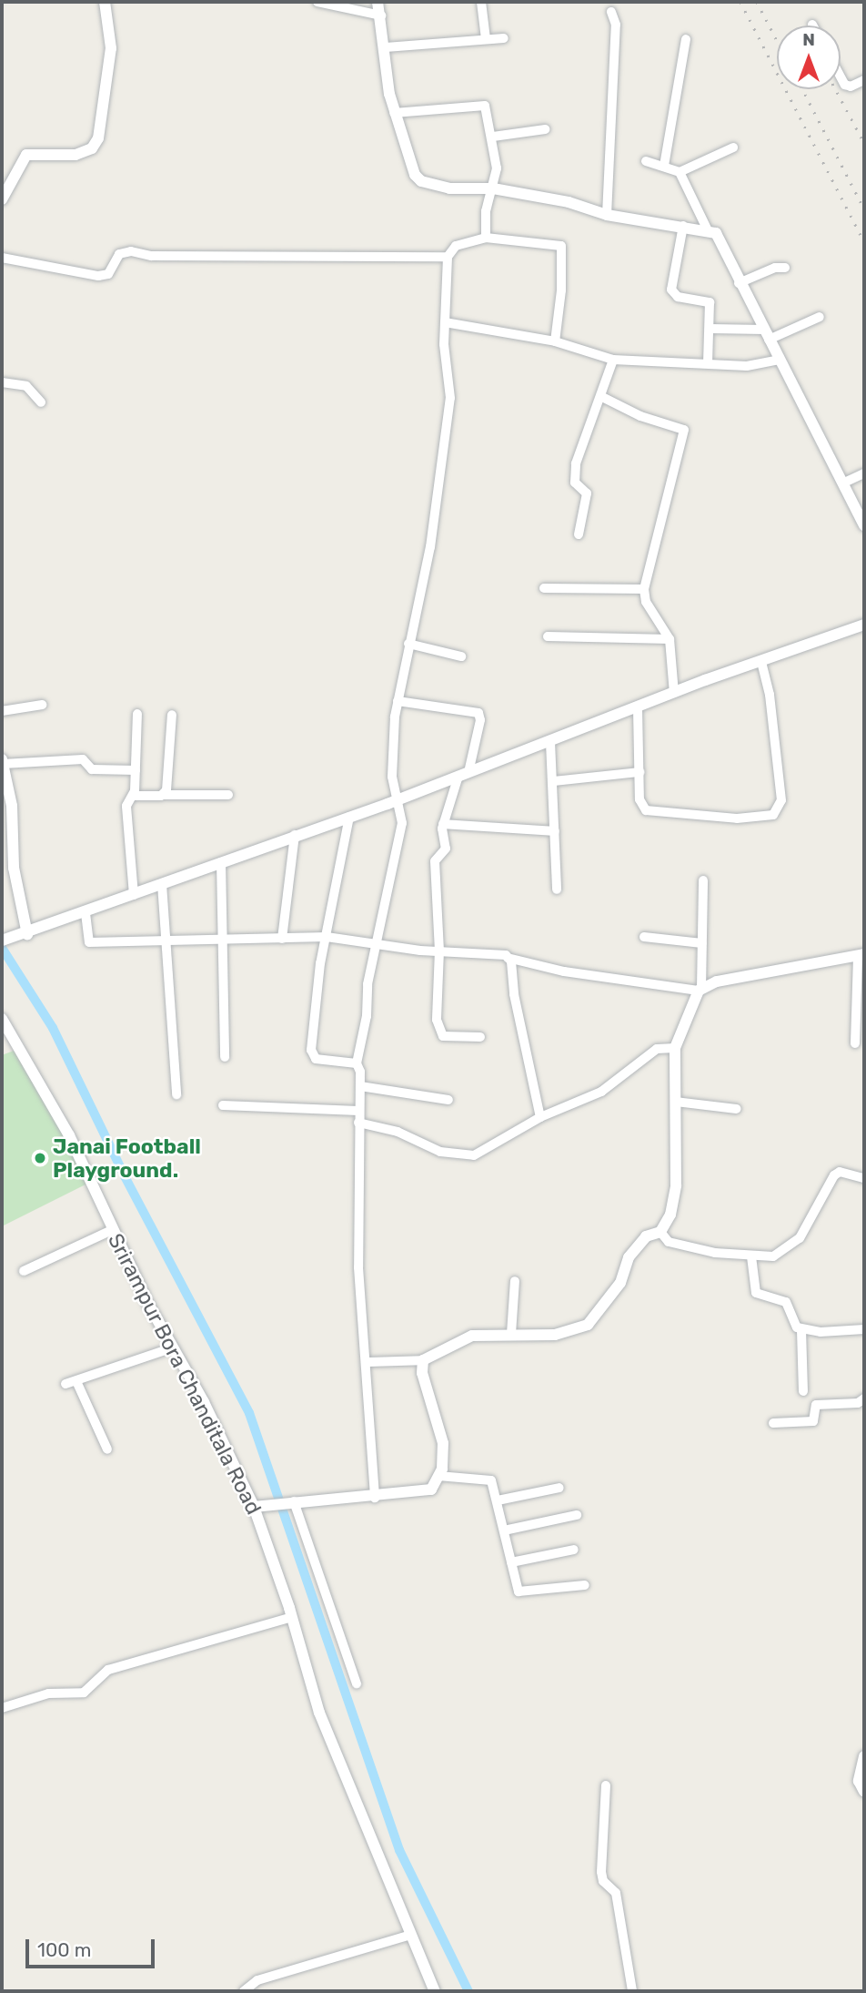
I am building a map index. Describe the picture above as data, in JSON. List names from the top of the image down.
{
  "streets": {
    "street": ["Srirampur Bora Chanditala Road"]
  },
  "places": ["Janai Football Playground."],
  "scale_bar": "100 m",
  "north": "top"
}
